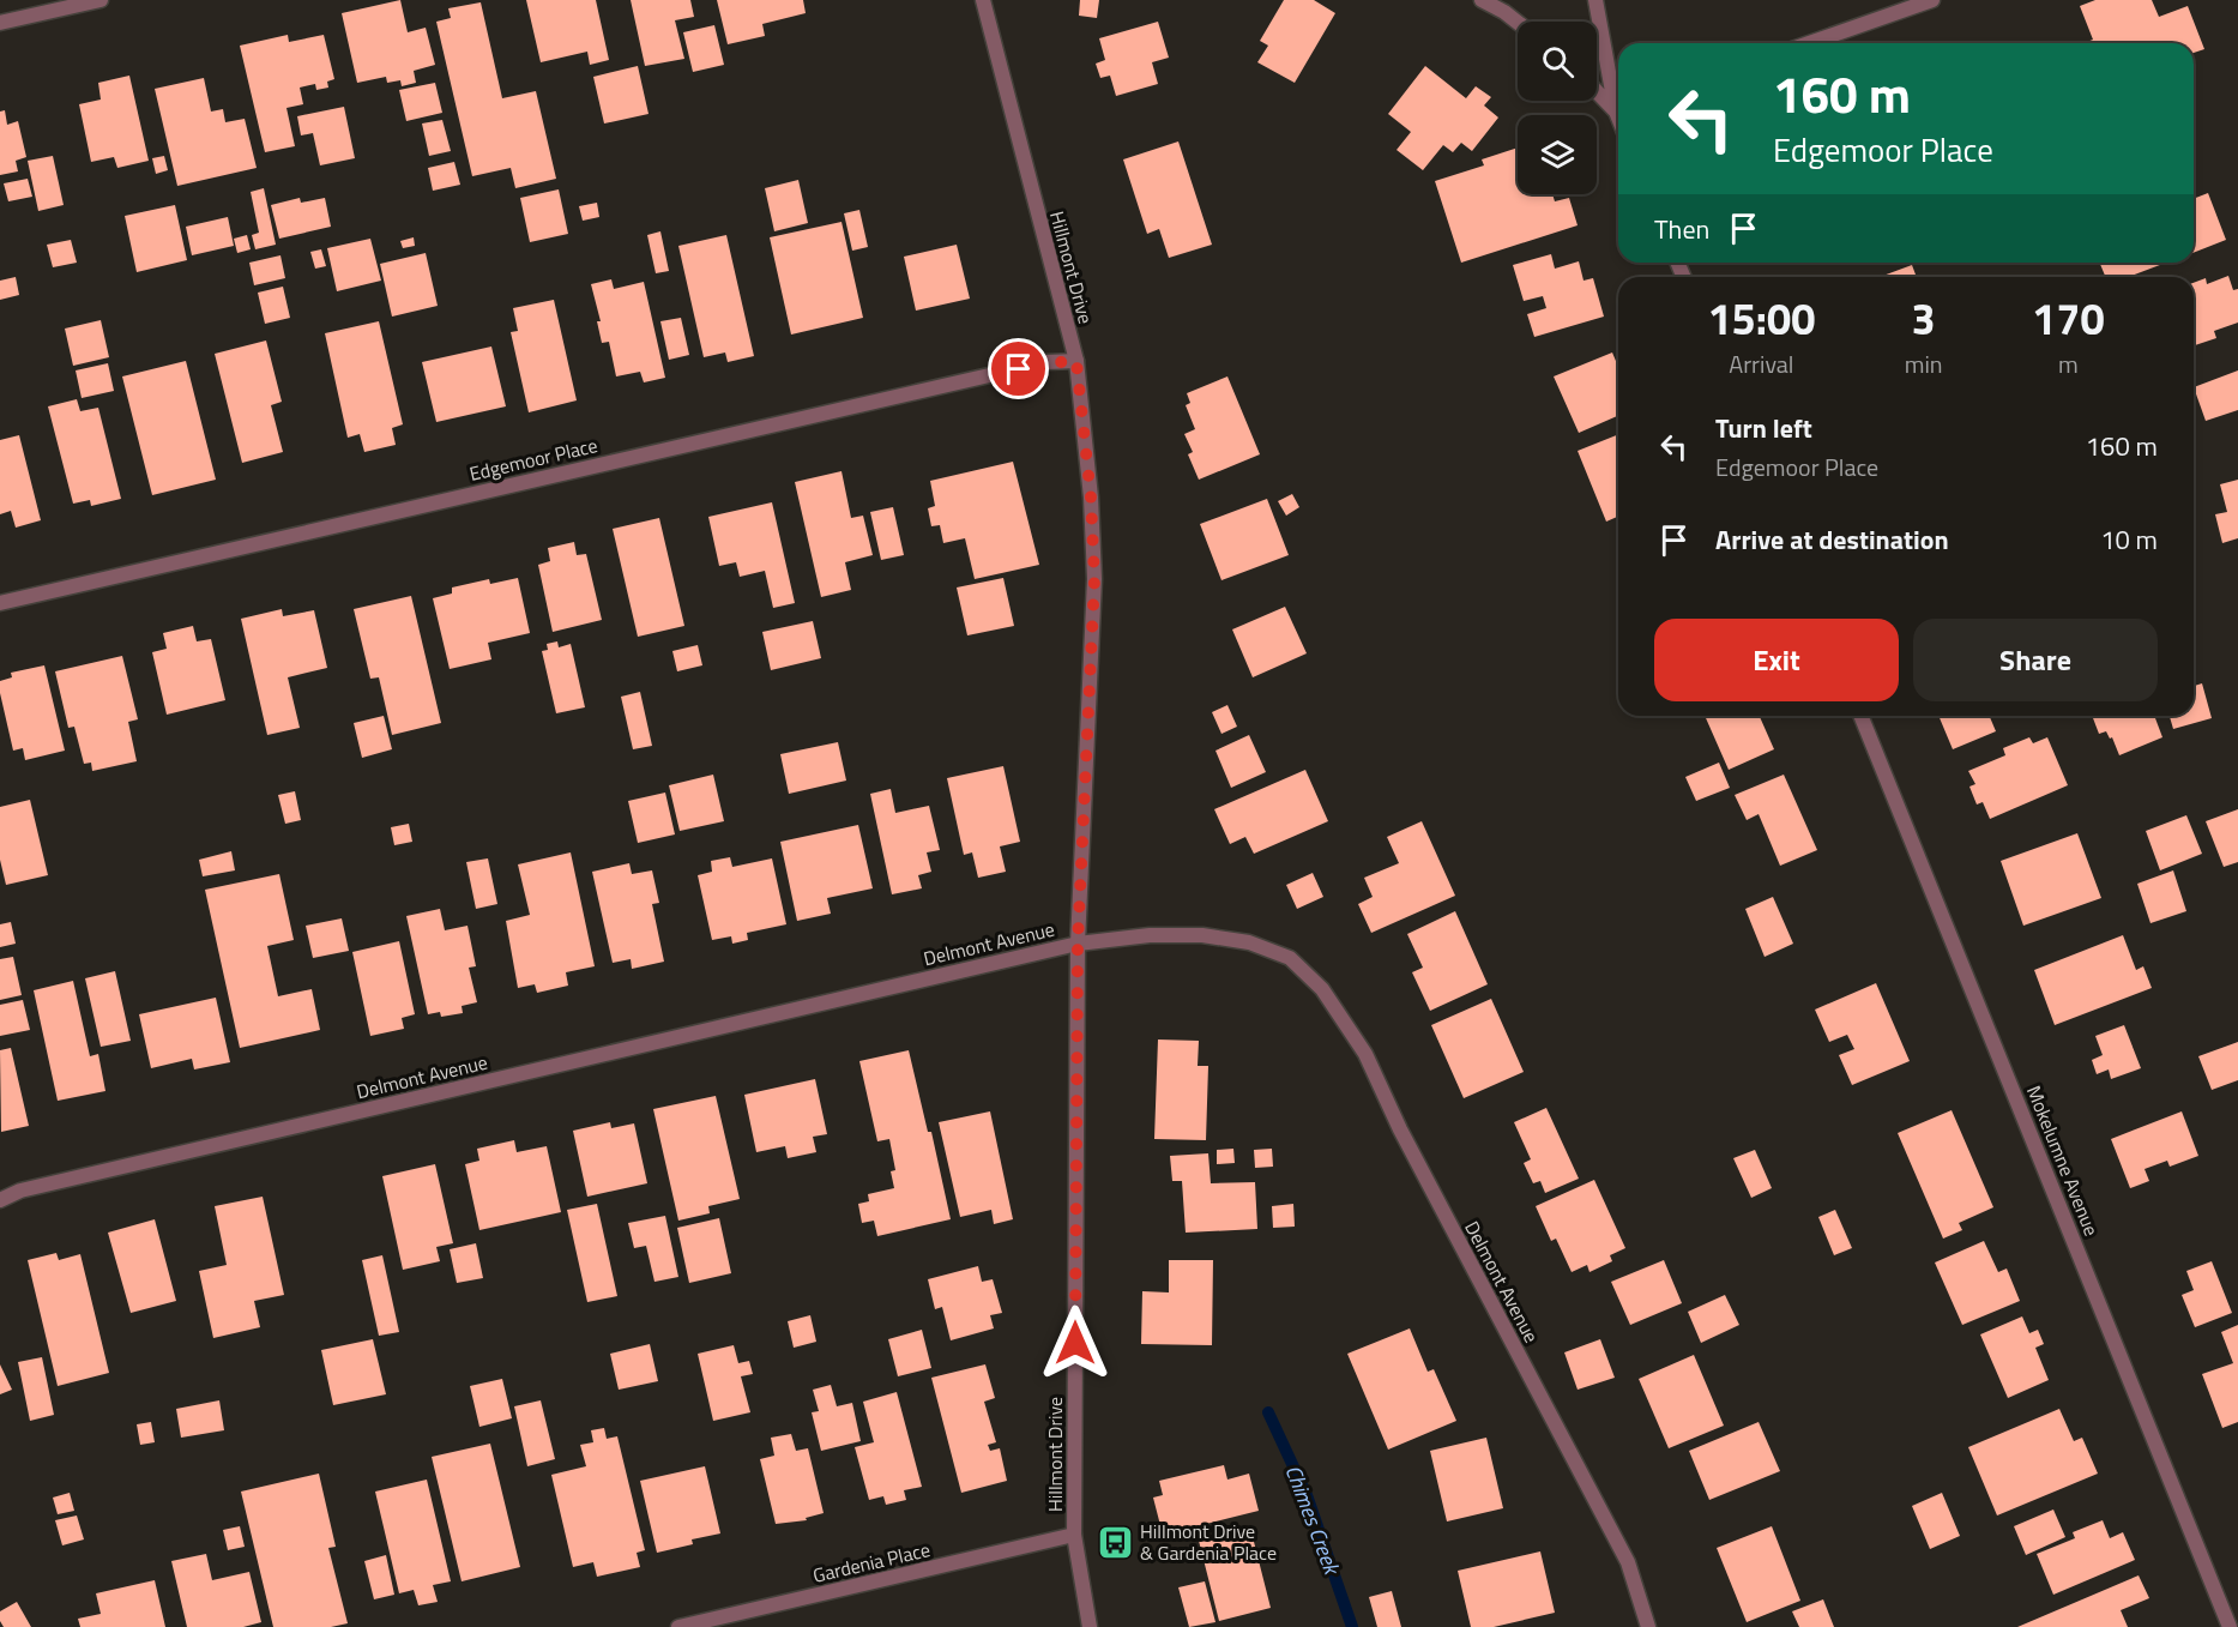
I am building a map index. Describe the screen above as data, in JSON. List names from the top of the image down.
{
  "streets": {
    "street": [
      "Hillmont Drive",
      "Edgemoor Place",
      "Delmont Avenue",
      "Mokelumne Avenue",
      "Gardenia Place"
    ]
  },
  "crossings": [
    ["Hillmont Drive", "Edgemoor Place"],
    ["Hillmont Drive", "Delmont Avenue"],
    ["Hillmont Drive", "Gardenia Place"]
  ],
  "water": ["Chimes Creek"],
  "places": {
    "bus stop": ["Hillmont Drive & Gardenia Place"]
  },
  "page": {
    "turn": ["160 m", "Edgemoor Place"],
    "then": "Then",
    "eta": [
      "15:00",
      "Arrival",
      "3",
      "min",
      "170",
      "m"
    ],
    "list": [
      {
        "name": "Turn left",
        "note": "Edgemoor Place",
        "value": "160 m"
      },
      {
        "name": "Arrive at destination",
        "value": "10 m"
      }
    ],
    "buttons": ["Exit", "Share"]
  }
}
